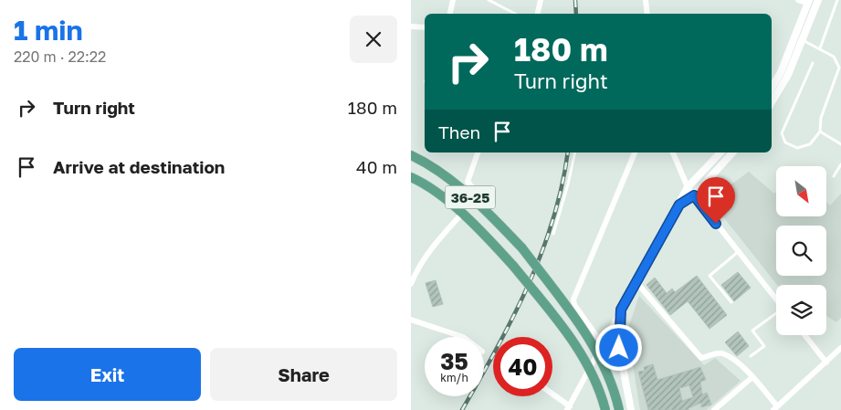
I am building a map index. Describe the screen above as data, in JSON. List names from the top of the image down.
{
  "streets": {
    "main road": ["36-25"]
  },
  "north": "bottom right",
  "page": {
    "heading": ["1 min", "220 m · 22:22"],
    "turn": ["180 m", "Turn right"],
    "list": [
      {
        "name": "Turn right",
        "value": "180 m"
      },
      {
        "name": "Arrive at destination",
        "value": "40 m"
      }
    ],
    "then": "Then",
    "speed": "35 km/h",
    "limit": "40",
    "buttons": ["Exit", "Share"]
  }
}
